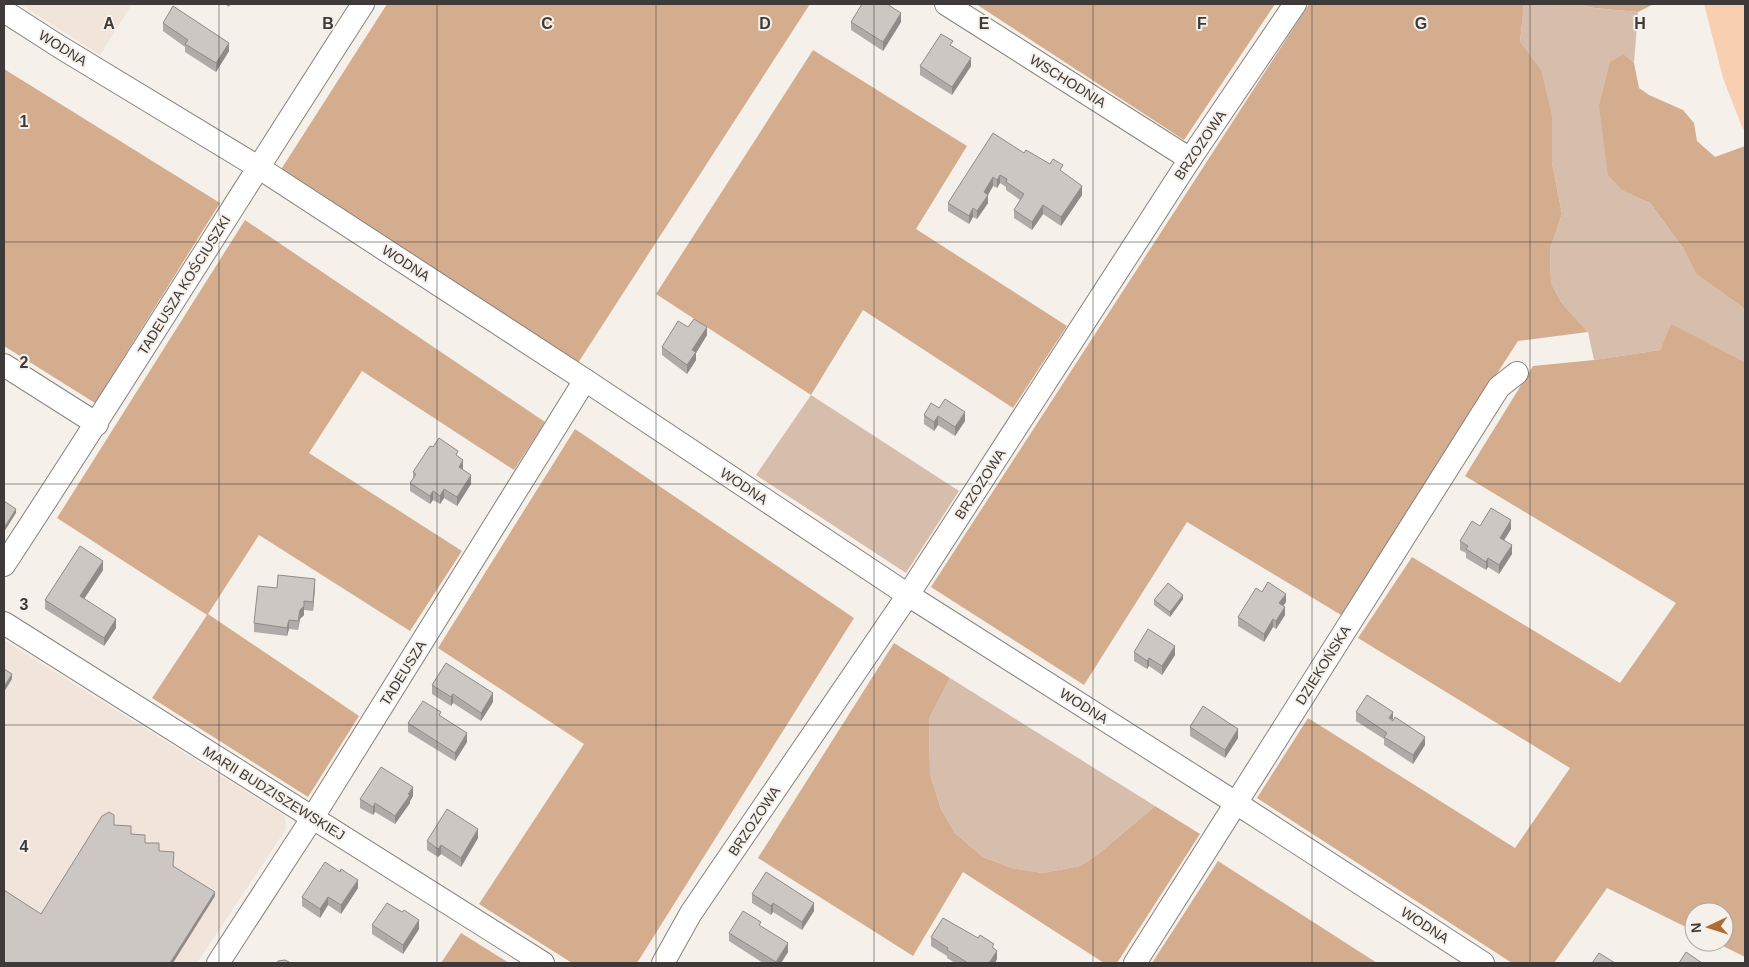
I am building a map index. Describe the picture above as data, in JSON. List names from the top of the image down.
{
  "streets": {
    "street": [
      "WODNA",
      "WSCHODNIA",
      "BRZOZOWA",
      "TADEUSZA KOŚCIUSZKI",
      "DZIEKOŃSKA",
      "TADEUSZA",
      "MARII BUDZISZEWSKIEJ"
    ]
  },
  "crossings": [
    ["WODNA", "BRZOZOWA"],
    ["WODNA", "TADEUSZA KOŚCIUSZKI"],
    ["WODNA", "DZIEKOŃSKA"],
    ["WODNA", "TADEUSZA"],
    ["WSCHODNIA", "BRZOZOWA"],
    ["TADEUSZA", "MARII BUDZISZEWSKIEJ"]
  ],
  "north": "left",
  "grid": {
    "columns": [
      "A",
      "B",
      "C",
      "D",
      "E",
      "F",
      "G",
      "H"
    ],
    "rows": [
      "1",
      "2",
      "3",
      "4"
    ]
  }
}
